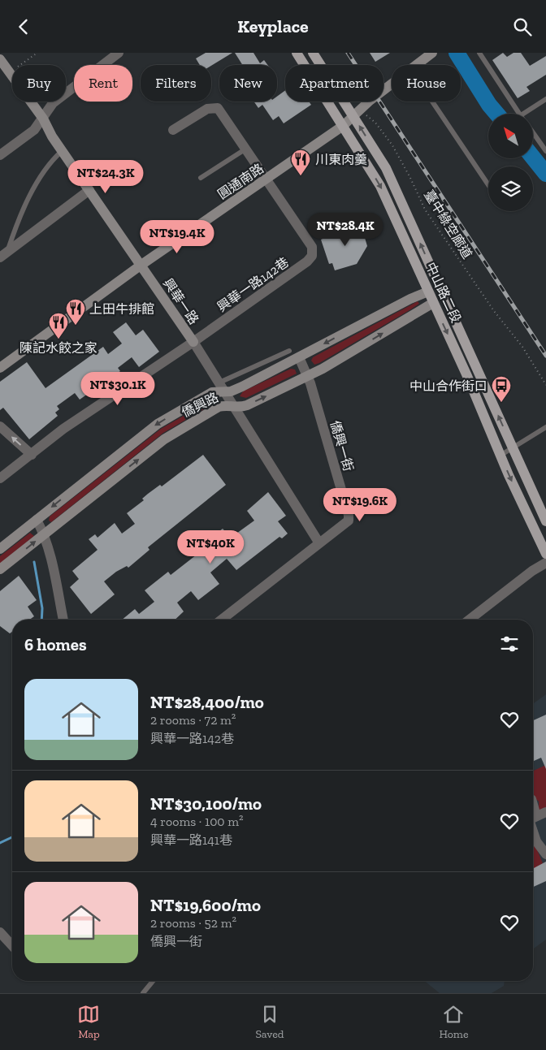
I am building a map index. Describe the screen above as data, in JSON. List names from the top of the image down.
{
  "streets": {
    "main road": ["中山路二段"],
    "street": [
      "圓通南路",
      "興華一路142巷",
      "興華一路",
      "僑興路",
      "僑興一街"
    ],
    "path": ["臺中綠空廊道"]
  },
  "crossings": [
    ["圓通南路", "臺中綠空廊道"],
    ["圓通南路", "興華一路142巷"],
    ["圓通南路", "中山路二段"],
    ["圓通南路", "興華一路"],
    ["臺中綠空廊道", "中山路二段"],
    ["興華一路142巷", "興華一路"],
    ["中山路二段", "僑興路"],
    ["興華一路", "僑興路"],
    ["興華一路", "僑興一街"],
    ["僑興路", "僑興一街"]
  ],
  "places": {
    "restaurant": ["川東肉羹", "上田牛排館", "陳記水餃之家"],
    "bus stop": ["中山合作街口"]
  },
  "north": "top left",
  "page": {
    "header": "Keyplace",
    "chip": [
      "Buy",
      "Rent",
      "Filters",
      "New",
      "Apartment",
      "House"
    ],
    "price": [
      "NT$24.3K",
      "NT$28.4K",
      "NT$19.4K",
      "NT$30.1K",
      "NT$19.6K",
      "NT$40K"
    ],
    "heading": "6 homes",
    "list": [
      {
        "name": "NT$28,400/mo",
        "note": "2 rooms · 72 m² · 興華一路142巷"
      },
      {
        "name": "NT$30,100/mo",
        "note": "4 rooms · 100 m² · 興華一路141巷"
      },
      {
        "name": "NT$19,600/mo",
        "note": "2 rooms · 52 m² · 僑興一街"
      }
    ],
    "tabs": ["Map", "Saved", "Home"]
  }
}
